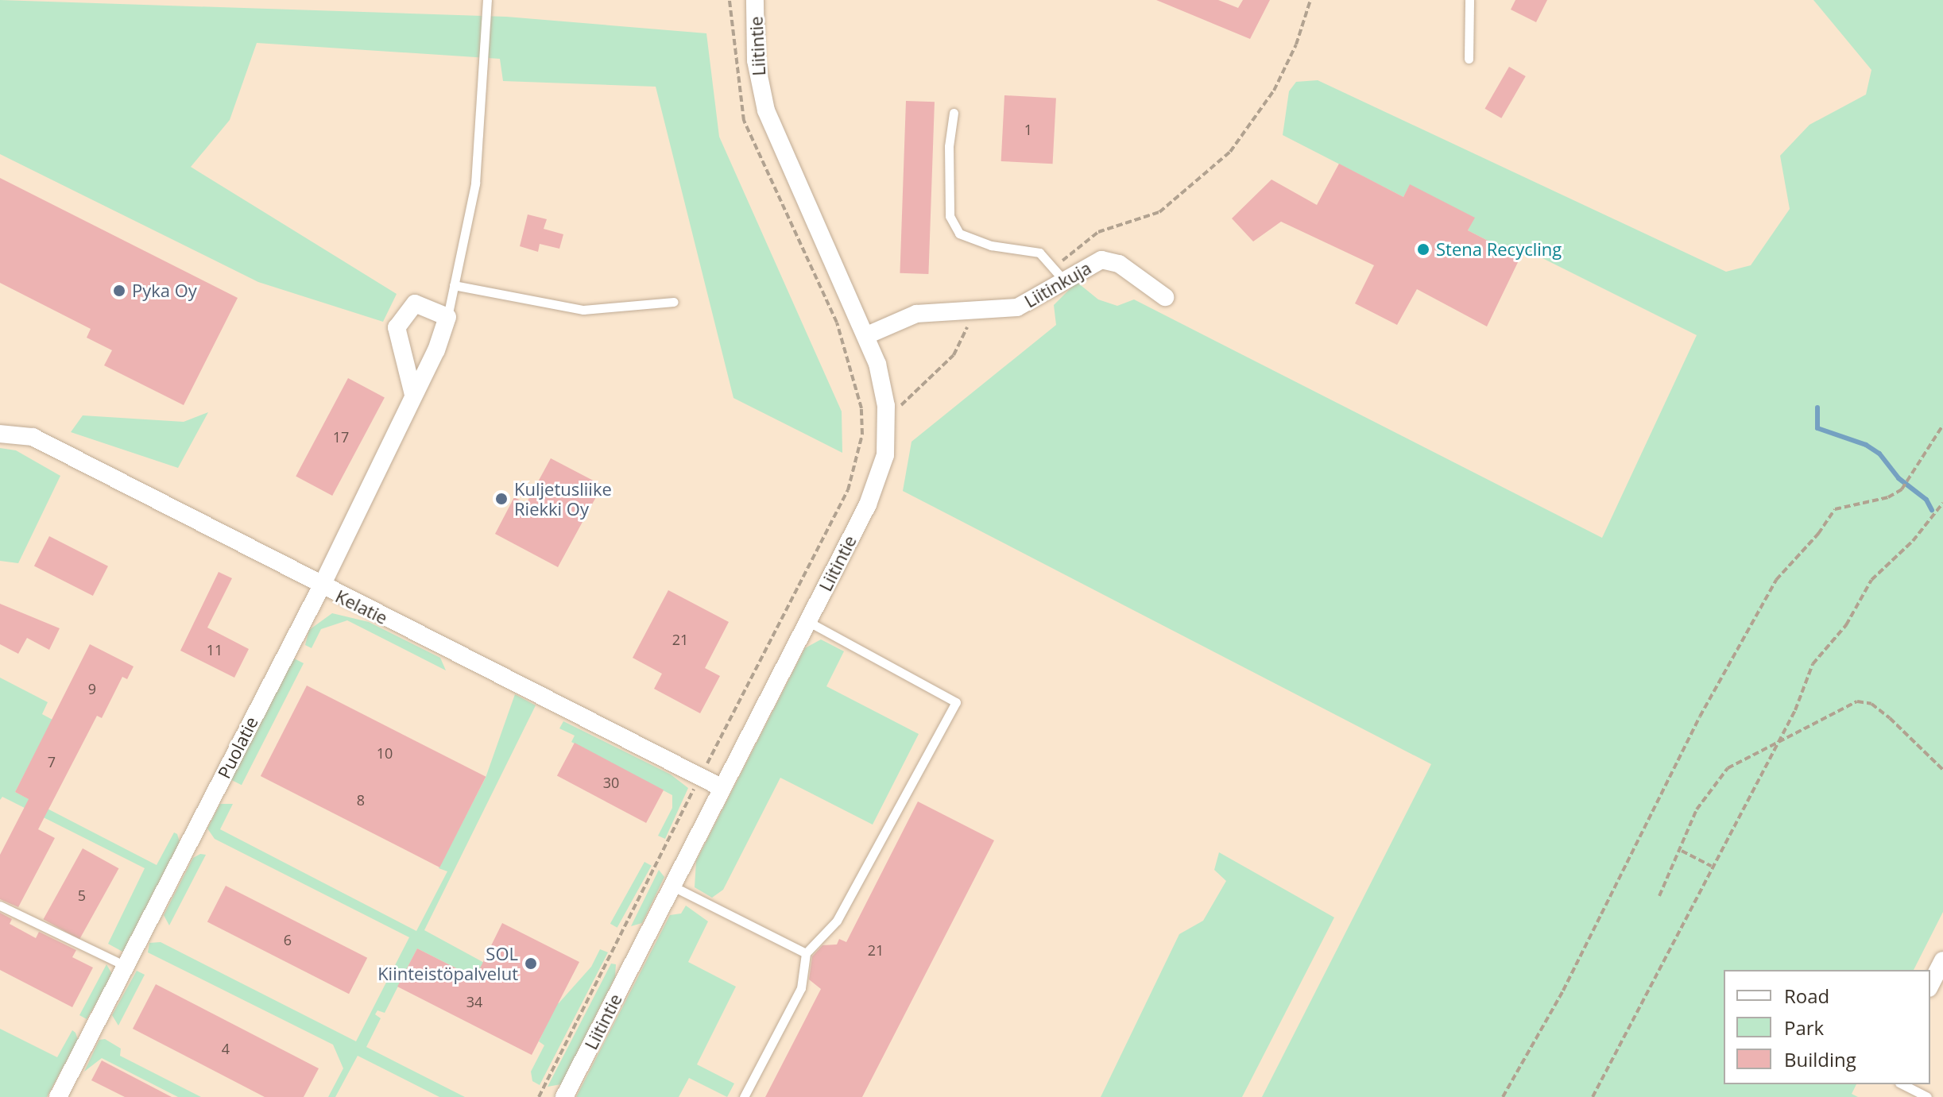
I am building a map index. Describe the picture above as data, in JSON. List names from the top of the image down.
{
  "streets": {
    "street": [
      "Liitintie",
      "Liitinkuja",
      "Kelatie",
      "Puolatie"
    ]
  },
  "crossings": [
    ["Liitintie", "Liitinkuja"],
    ["Liitintie", "Kelatie"],
    ["Kelatie", "Puolatie"]
  ],
  "places": [
    "Stena Recycling",
    "Pyka Oy",
    "Kuljetusliike Riekki Oy",
    "SOL Kiinteistöpalvelut"
  ],
  "house_numbers": [
    "1",
    "17",
    "21",
    "11",
    "9",
    "10",
    "7",
    "30",
    "8",
    "5",
    "6",
    "21",
    "34",
    "4"
  ],
  "legend": ["Road", "Park", "Building"]
}
